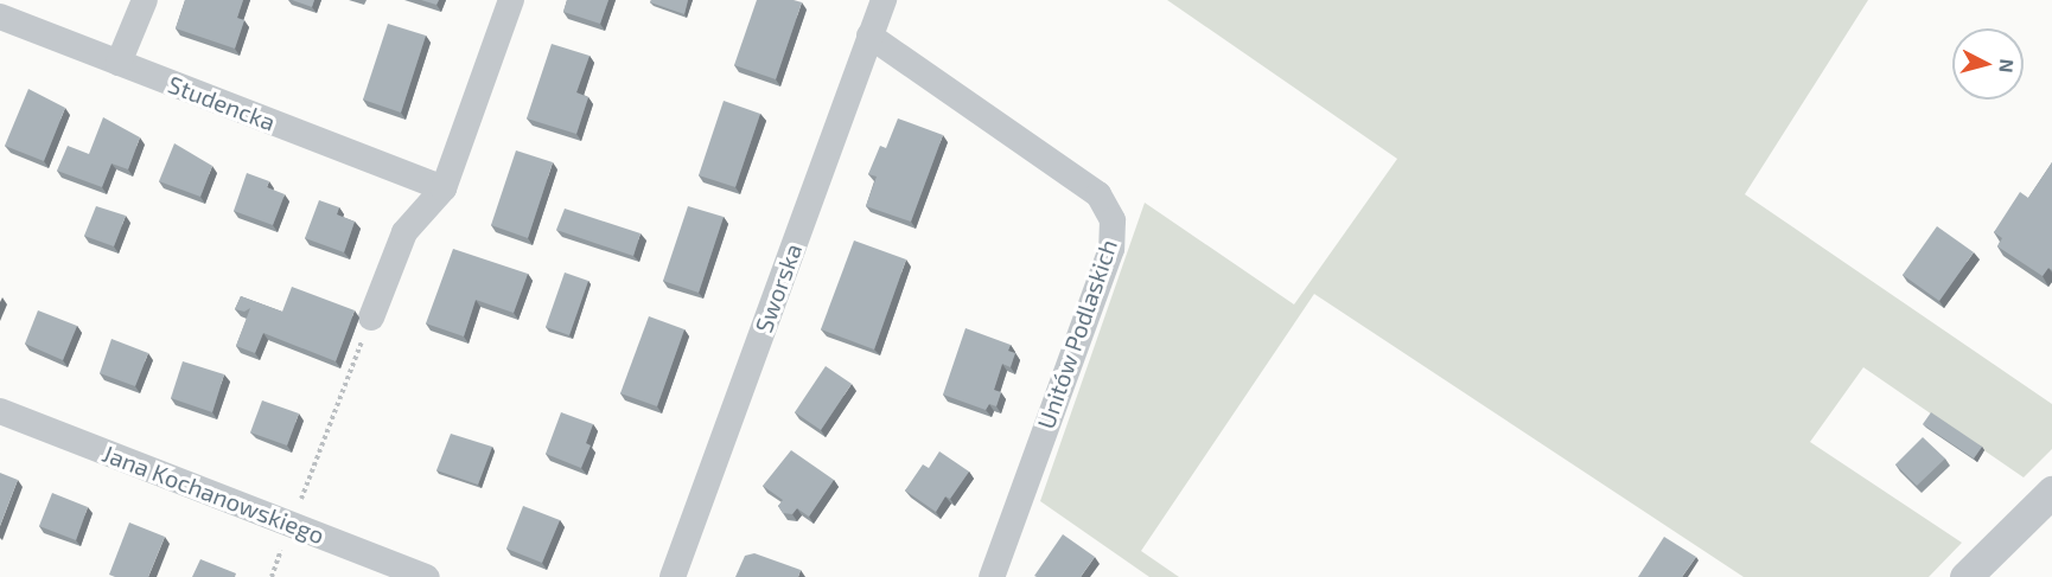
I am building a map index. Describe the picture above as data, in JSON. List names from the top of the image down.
{
  "streets": {
    "street": [
      "Studencka",
      "Sworska",
      "Unitów Podlaskich",
      "Jana Kochanowskiego"
    ]
  },
  "crossings": [
    ["Sworska", "Unitów Podlaskich"]
  ],
  "north": "right"
}
